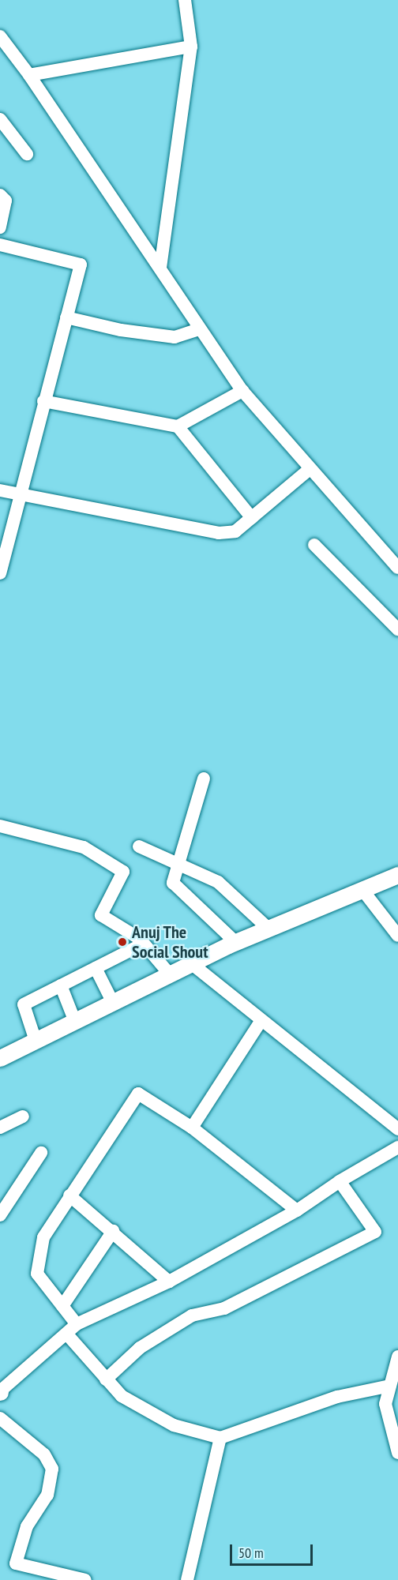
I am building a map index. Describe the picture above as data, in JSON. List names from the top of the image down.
{
  "places": ["Anuj The Social Shout"],
  "scale_bar": "50 m"
}
